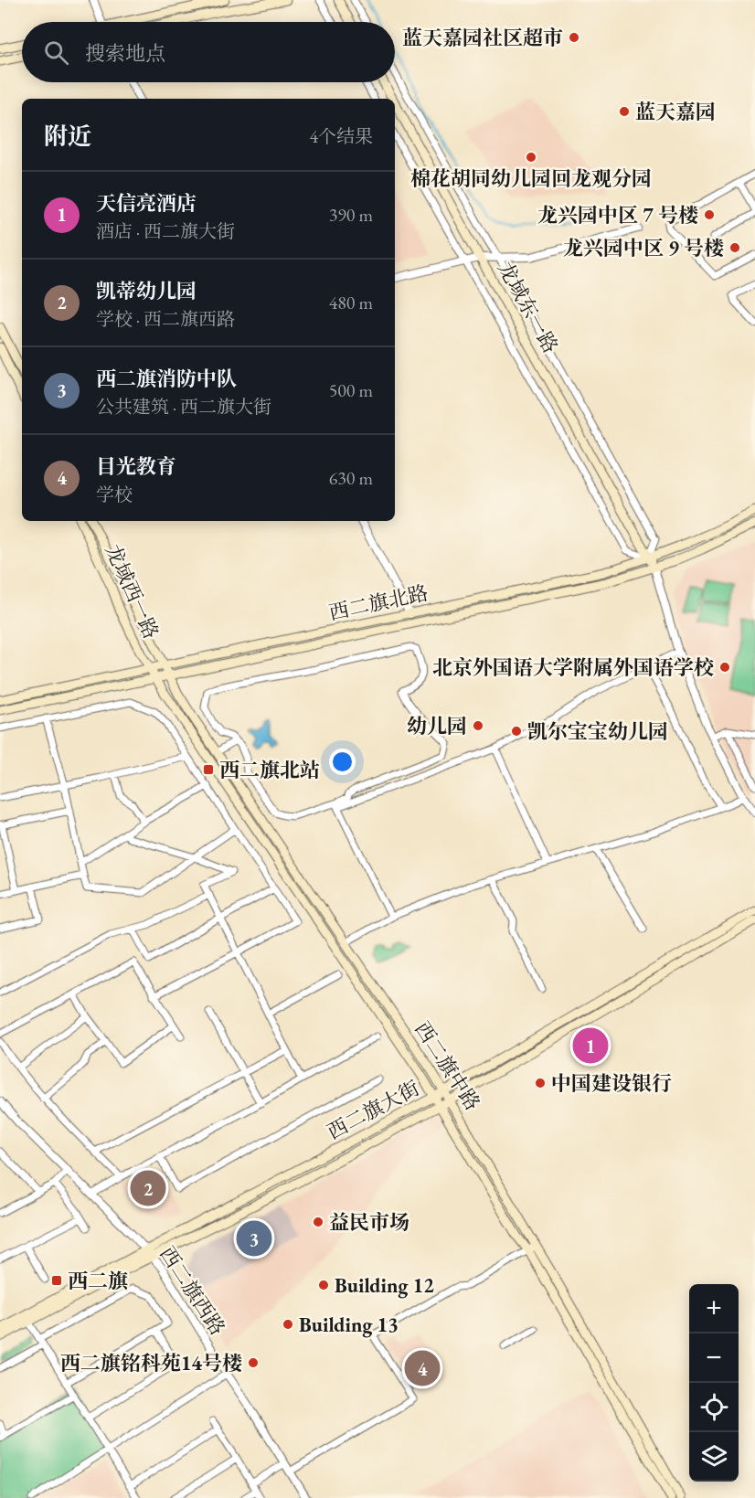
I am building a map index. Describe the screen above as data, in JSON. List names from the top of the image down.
{
  "streets": {
    "main road": [
      "龙域东一路",
      "龙域西一路",
      "西二旗北路",
      "西二旗中路",
      "西二旗大街"
    ],
    "street": ["西二旗西路"]
  },
  "crossings": [
    ["龙域东一路", "西二旗北路"],
    ["龙域西一路", "西二旗北路"],
    ["龙域西一路", "西二旗中路"],
    ["西二旗北路", "西二旗中路"],
    ["西二旗中路", "西二旗大街"],
    ["西二旗大街", "西二旗西路"]
  ],
  "places": {
    "other": [
      "蓝天嘉园社区超市",
      "蓝天嘉园",
      "棉花胡同幼儿园回龙观分园",
      "龙兴园中区 7 号楼",
      "龙兴园中区 9 号楼",
      "北京外国语大学附属外国语学校",
      "幼儿园",
      "凯尔宝宝幼儿园",
      "中国建设银行",
      "益民市场",
      "Building 12",
      "Building 13",
      "西二旗铭科苑14号楼"
    ],
    "transit": ["西二旗北站", "西二旗"]
  },
  "page": {
    "search": "搜索地点",
    "heading": ["附近", "4个结果"],
    "list": [
      {
        "mark": "1",
        "name": "天信亮酒店",
        "note": "酒店 · 西二旗大街",
        "value": "390 m"
      },
      {
        "mark": "2",
        "name": "凯蒂幼儿园",
        "note": "学校 · 西二旗西路",
        "value": "480 m"
      },
      {
        "mark": "3",
        "name": "西二旗消防中队",
        "note": "公共建筑 · 西二旗大街",
        "value": "500 m"
      },
      {
        "mark": "4",
        "name": "目光教育",
        "note": "学校",
        "value": "630 m"
      }
    ],
    "pins": [
      "1",
      "2",
      "3",
      "4"
    ],
    "map_buttons": ["+", "−"]
  }
}
